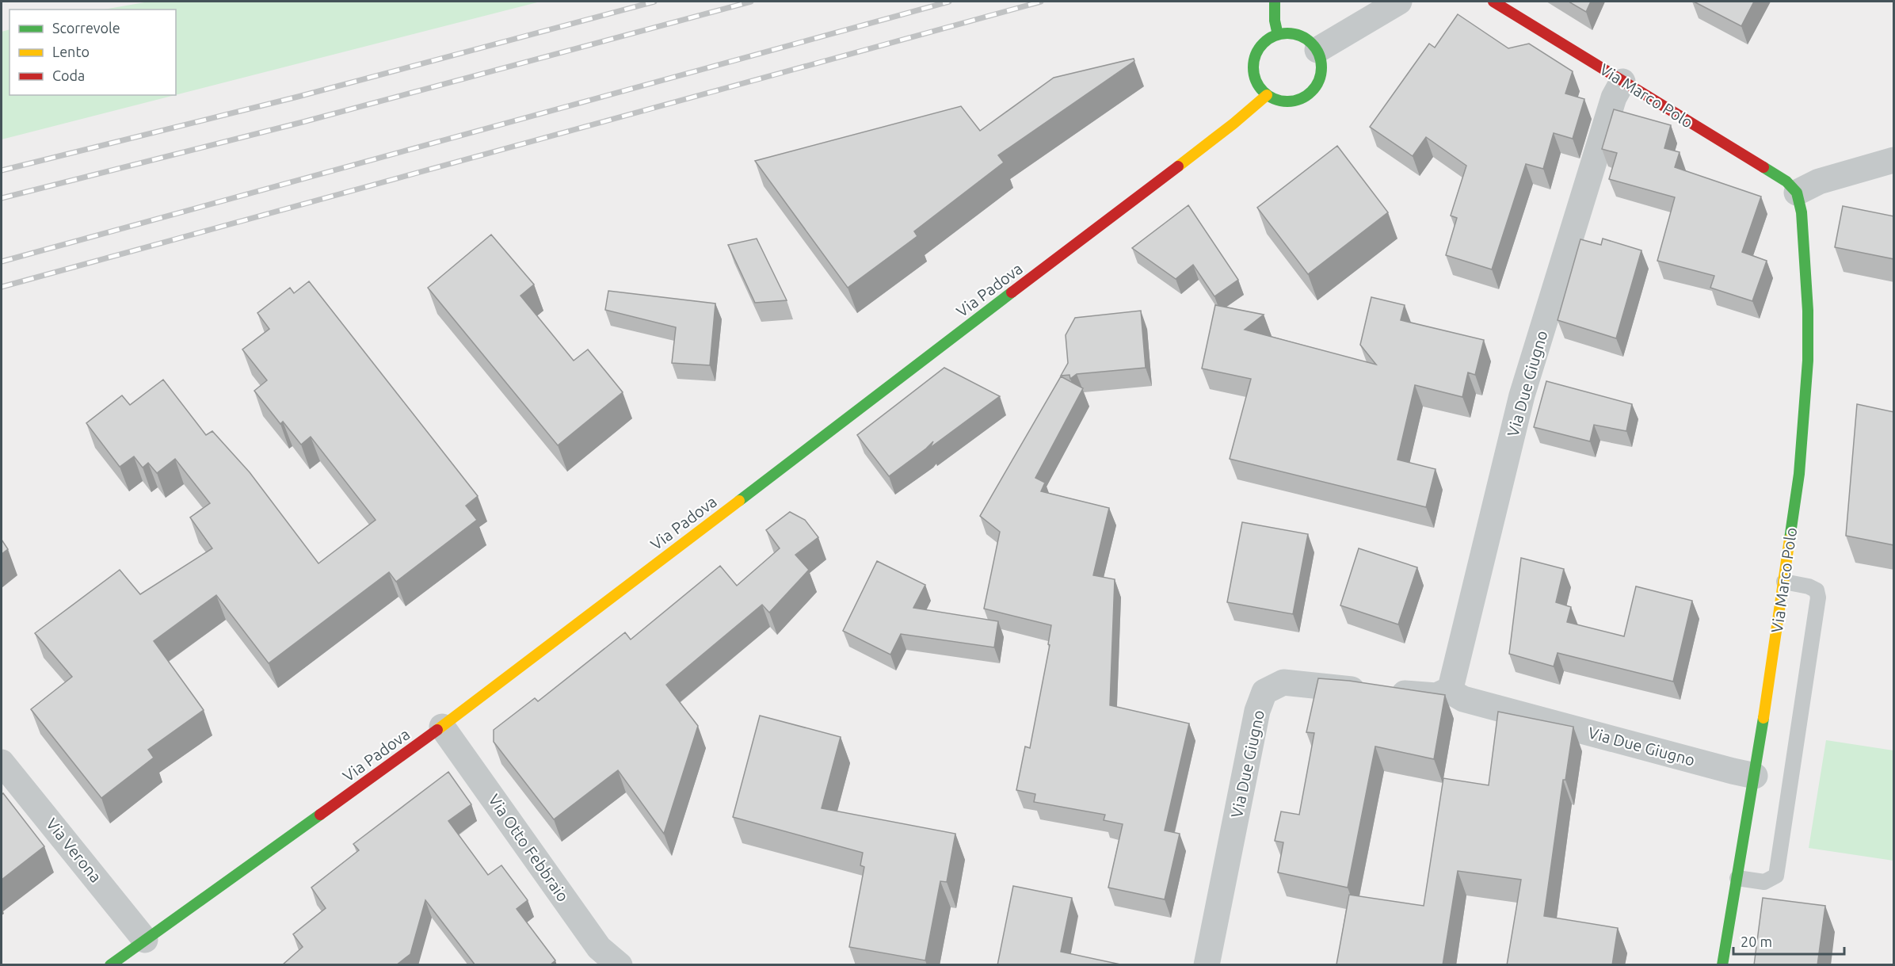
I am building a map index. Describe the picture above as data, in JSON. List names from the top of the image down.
{
  "streets": {
    "street": [
      "Via Marco Polo",
      "Via Padova",
      "Via Due Giugno",
      "Via Otto Febbraio",
      "Via Verona"
    ]
  },
  "crossings": [
    ["Via Marco Polo", "Via Due Giugno"],
    ["Via Padova", "Via Otto Febbraio"],
    ["Via Padova", "Via Verona"]
  ],
  "legend": ["Scorrevole", "Lento", "Coda"],
  "scale_bar": "20 m"
}
